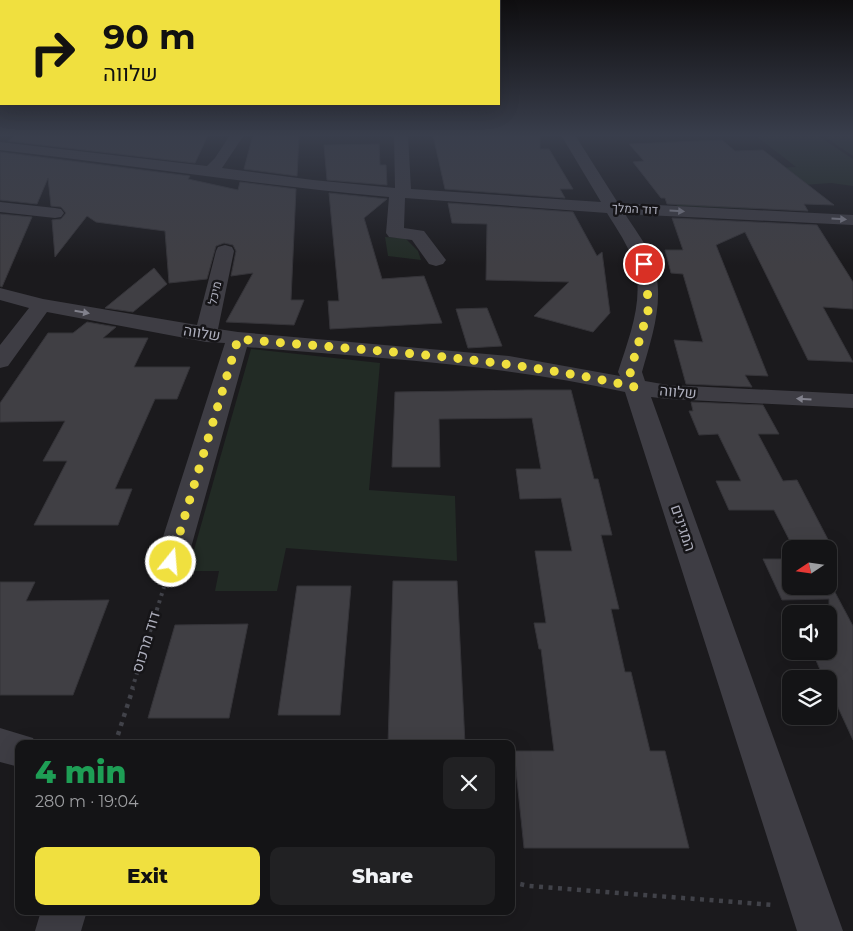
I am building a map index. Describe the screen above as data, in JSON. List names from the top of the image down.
{
  "streets": {
    "street": [
      "דוד המלך",
      "מיכל",
      "שלווה",
      "המגינים"
    ],
    "path": ["דוד מרכוס"]
  },
  "crossings": [
    ["דוד המלך", "המגינים"],
    ["מיכל", "שלווה"],
    ["שלווה", "המגינים"]
  ],
  "one_way": ["דוד המלך"],
  "north": "left",
  "page": {
    "turn": ["90 m", "שלווה"],
    "heading": ["4 min", "280 m · 19:04"],
    "buttons": ["Exit", "Share"]
  }
}
